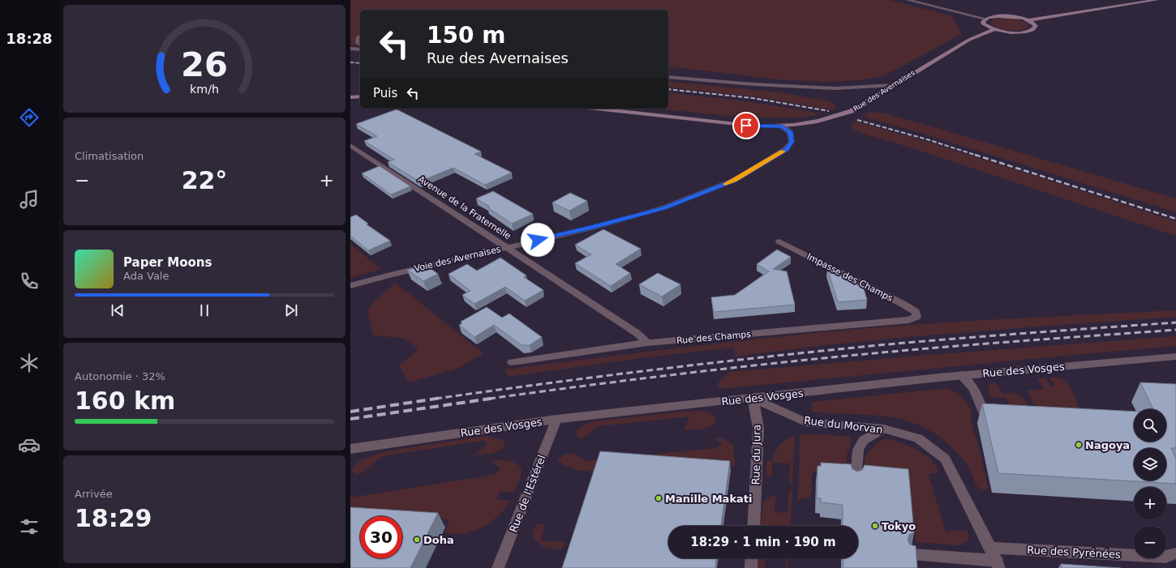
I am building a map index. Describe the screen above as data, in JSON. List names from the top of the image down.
{
  "streets": {
    "main road": ["Rue des Avernaises"],
    "street": [
      "Avenue de la Fraternelle",
      "Voie des Avernaises",
      "Impasse des Champs",
      "Rue des Champs",
      "Rue des Vosges",
      "Rue du Morvan",
      "Rue du Jura",
      "Rue de l'Estérel",
      "Rue des Pyrénées"
    ]
  },
  "crossings": [
    ["Avenue de la Fraternelle", "Voie des Avernaises"],
    ["Avenue de la Fraternelle", "Rue des Champs"],
    ["Impasse des Champs", "Rue des Champs"],
    ["Rue des Vosges", "Rue du Morvan"],
    ["Rue des Vosges", "Rue du Jura"],
    ["Rue des Vosges", "Rue de l'Estérel"],
    ["Rue du Morvan", "Rue du Jura"],
    ["Rue du Morvan", "Rue des Pyrénées"]
  ],
  "places": [
    "Nagoya",
    "Manille Makati",
    "Tokyo",
    "Doha"
  ],
  "page": {
    "tabs": "18:28",
    "turn": ["150 m", "Rue des Avernaises"],
    "then": "Puis",
    "tile": [
      "Climatisation",
      ["Autonomie · 32%", "160 km"],
      ["Arrivée", "18:29"]
    ],
    "heat": ["−", "22°", "+"],
    "song": ["Paper Moons", "Ada Vale"],
    "map_buttons": ["+", "−"],
    "limit": "30",
    "trip": "18:29 · 1 min · 190 m",
    "gauge": ["26", "km/h"]
  }
}
